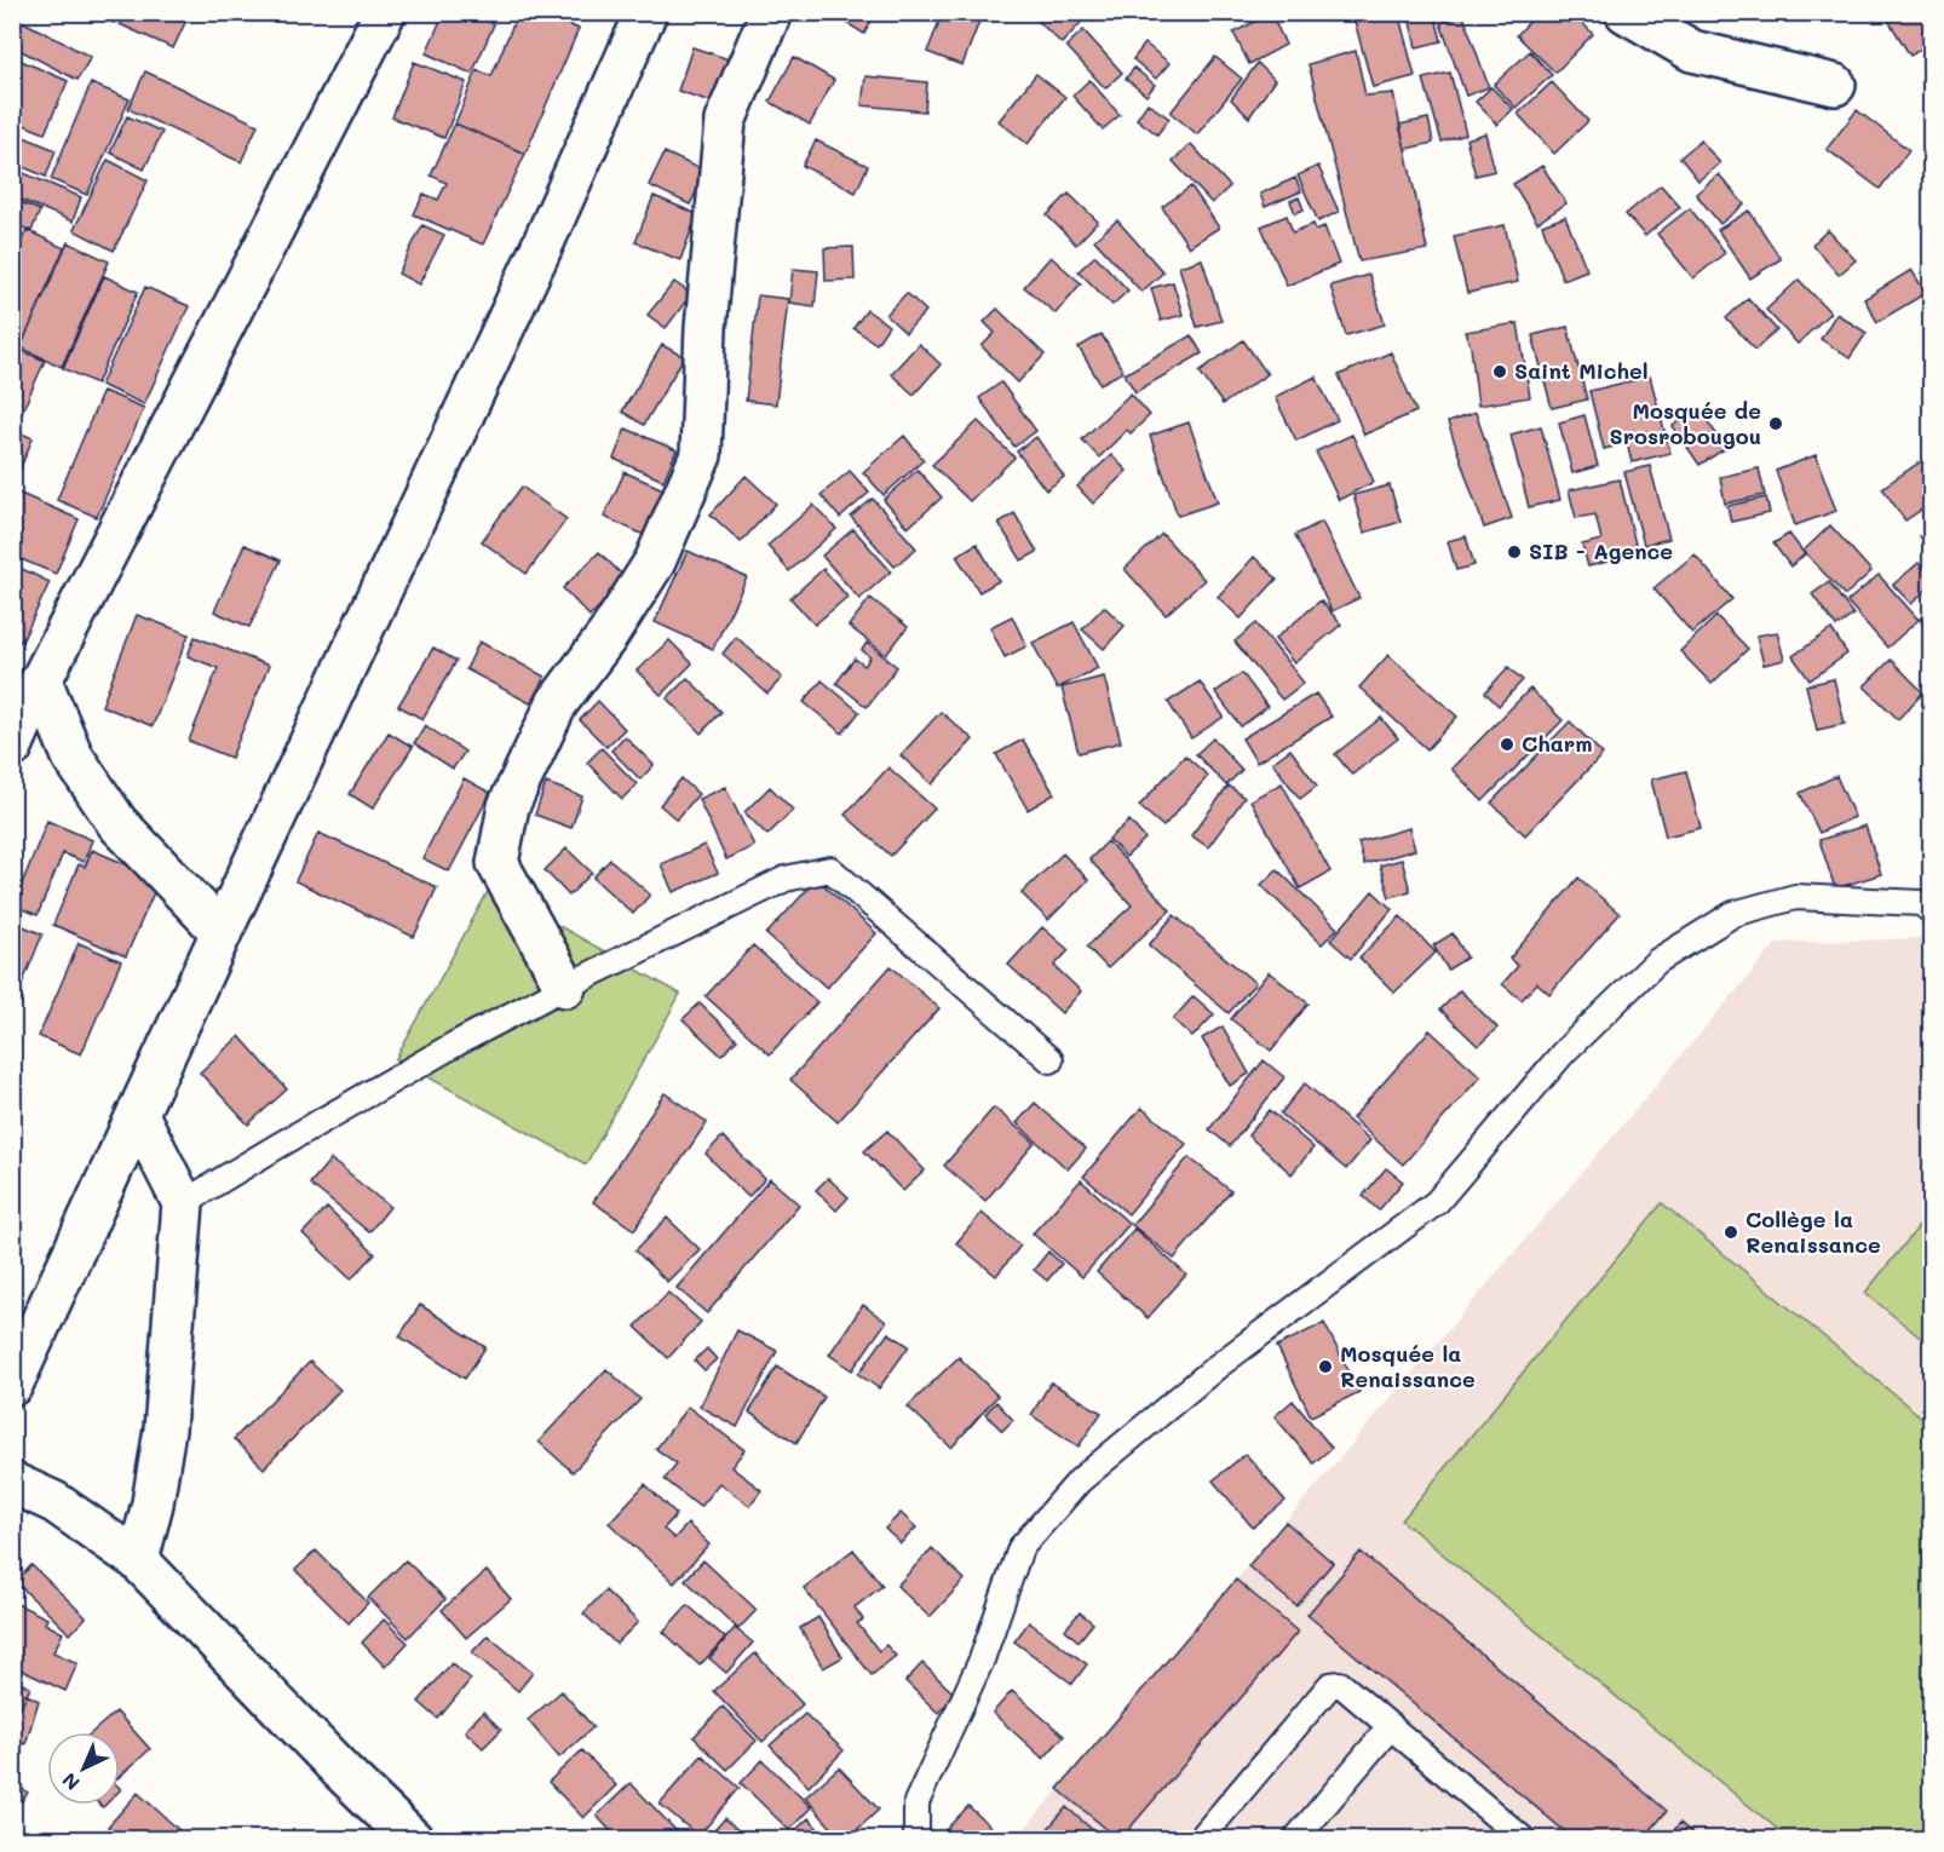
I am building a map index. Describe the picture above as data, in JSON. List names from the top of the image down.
{
  "places": [
    "Saint Michel",
    "Mosquée de Srosrobougou",
    "SIB - Agence",
    "Charm",
    "Collège la Renaissance",
    "Mosquée la Renaissance"
  ],
  "north": "bottom left"
}
